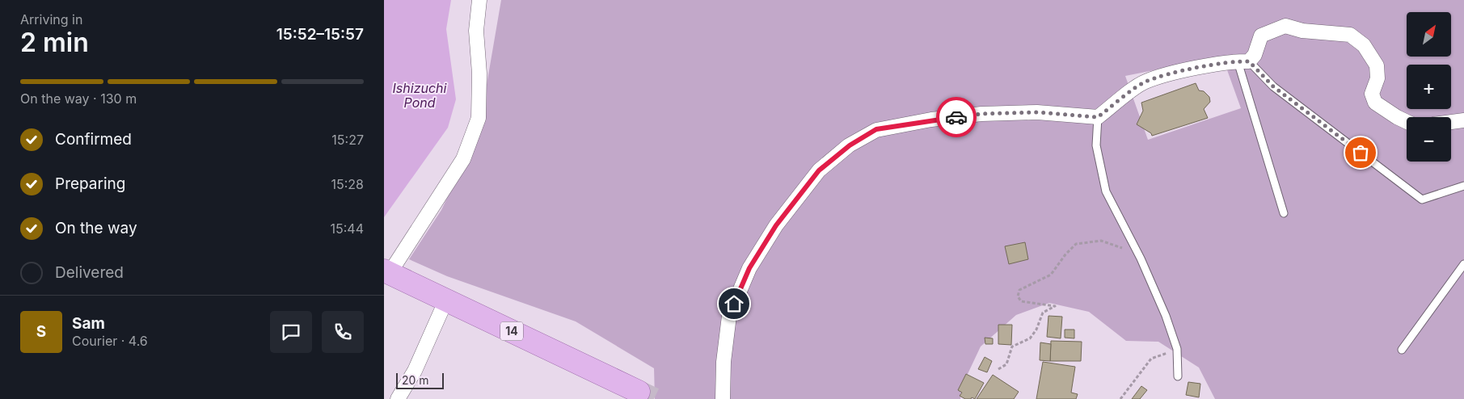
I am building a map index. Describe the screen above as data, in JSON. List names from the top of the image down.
{
  "streets": {
    "main road": ["14"]
  },
  "water": ["Ishizuchi Pond"],
  "scale_bar": "20 m",
  "north": "top right",
  "page": {
    "heading": ["2 min", "Arriving in", "15:52–15:57"],
    "panel": ["Sam", "Courier · 4.6"],
    "map_buttons": ["+", "−"],
    "bar": "On the way · 130 m",
    "list": [
      ["Confirmed", "15:27"],
      ["Preparing", "15:28"],
      ["On the way", "15:44"],
      "Delivered"
    ],
    "round": "S",
    "scale": "20 m"
  }
}
